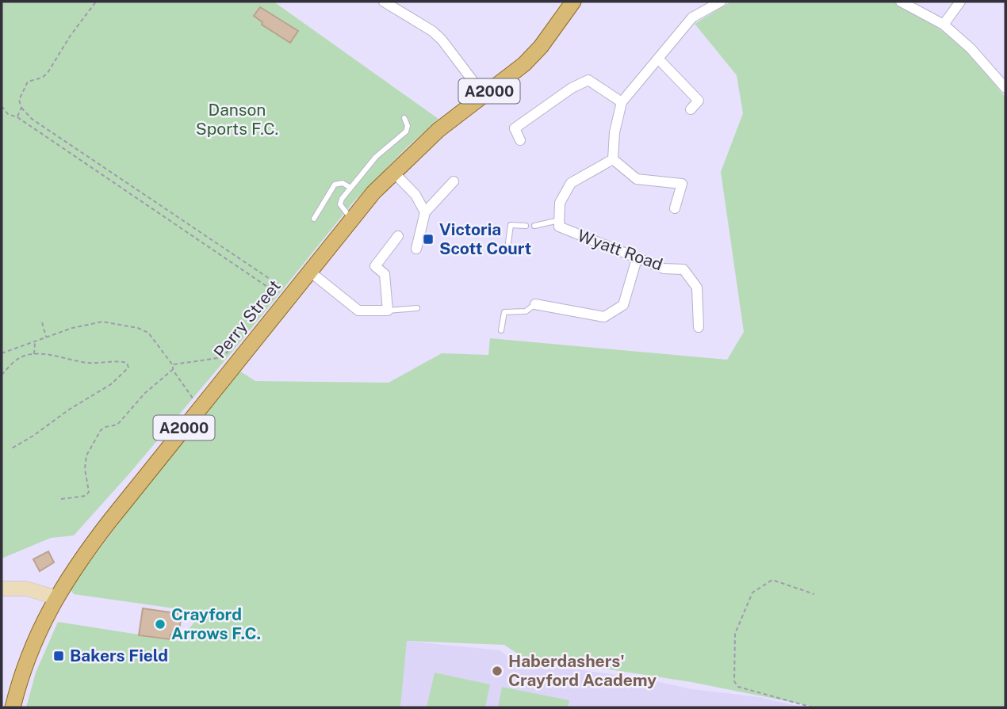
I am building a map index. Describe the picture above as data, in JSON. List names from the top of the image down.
{
  "streets": {
    "main road": ["A2000", "Perry Street"],
    "street": ["Wyatt Road"]
  },
  "parks": ["Danson Sports F.C."],
  "places": {
    "transit": ["Victoria Scott Court", "Bakers Field"],
    "other": ["Crayford Arrows F.C.", "Haberdashers' Crayford Academy"]
  }
}
